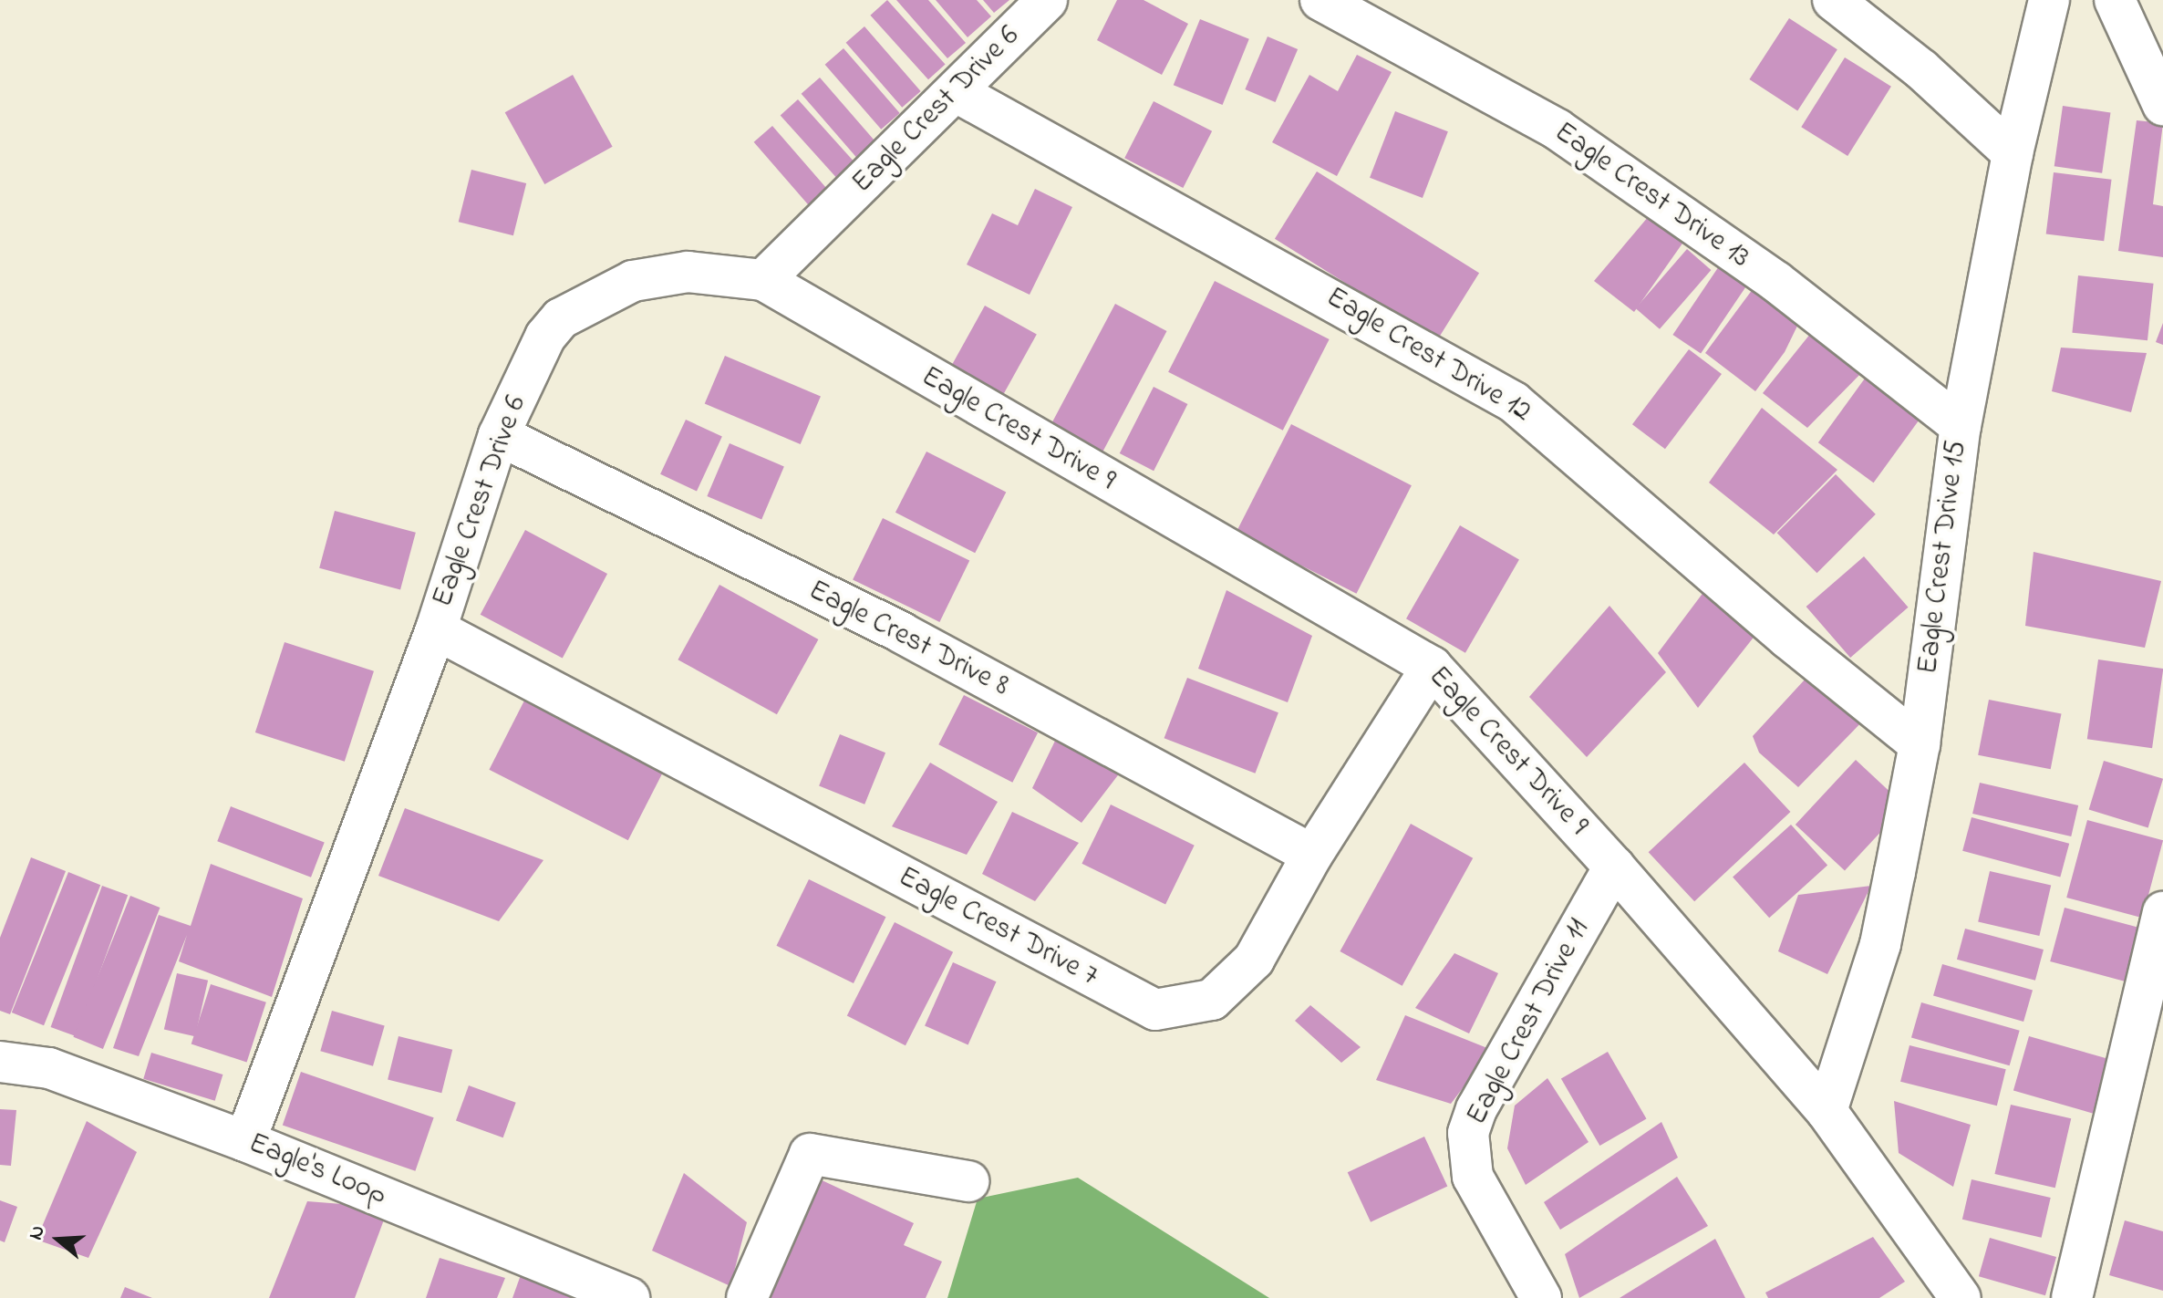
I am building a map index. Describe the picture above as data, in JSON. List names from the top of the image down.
{
  "streets": {
    "street": [
      "Eagle Crest Drive 6",
      "Eagle Crest Drive 13",
      "Eagle Crest Drive 12",
      "Eagle Crest Drive 9",
      "Eagle Crest Drive 15",
      "Eagle Crest Drive 8",
      "Eagle Crest Drive 7",
      "Eagle Crest Drive 11",
      "Eagle's Loop"
    ]
  },
  "crossings": [
    ["Eagle Crest Drive 6", "Eagle Crest Drive 12"],
    ["Eagle Crest Drive 6", "Eagle Crest Drive 9"],
    ["Eagle Crest Drive 6", "Eagle Crest Drive 8"],
    ["Eagle Crest Drive 6", "Eagle Crest Drive 7"],
    ["Eagle Crest Drive 6", "Eagle's Loop"],
    ["Eagle Crest Drive 13", "Eagle Crest Drive 15"],
    ["Eagle Crest Drive 12", "Eagle Crest Drive 15"],
    ["Eagle Crest Drive 9", "Eagle Crest Drive 15"],
    ["Eagle Crest Drive 9", "Eagle Crest Drive 7"],
    ["Eagle Crest Drive 9", "Eagle Crest Drive 11"],
    ["Eagle Crest Drive 8", "Eagle Crest Drive 7"]
  ],
  "north": "left"
}
